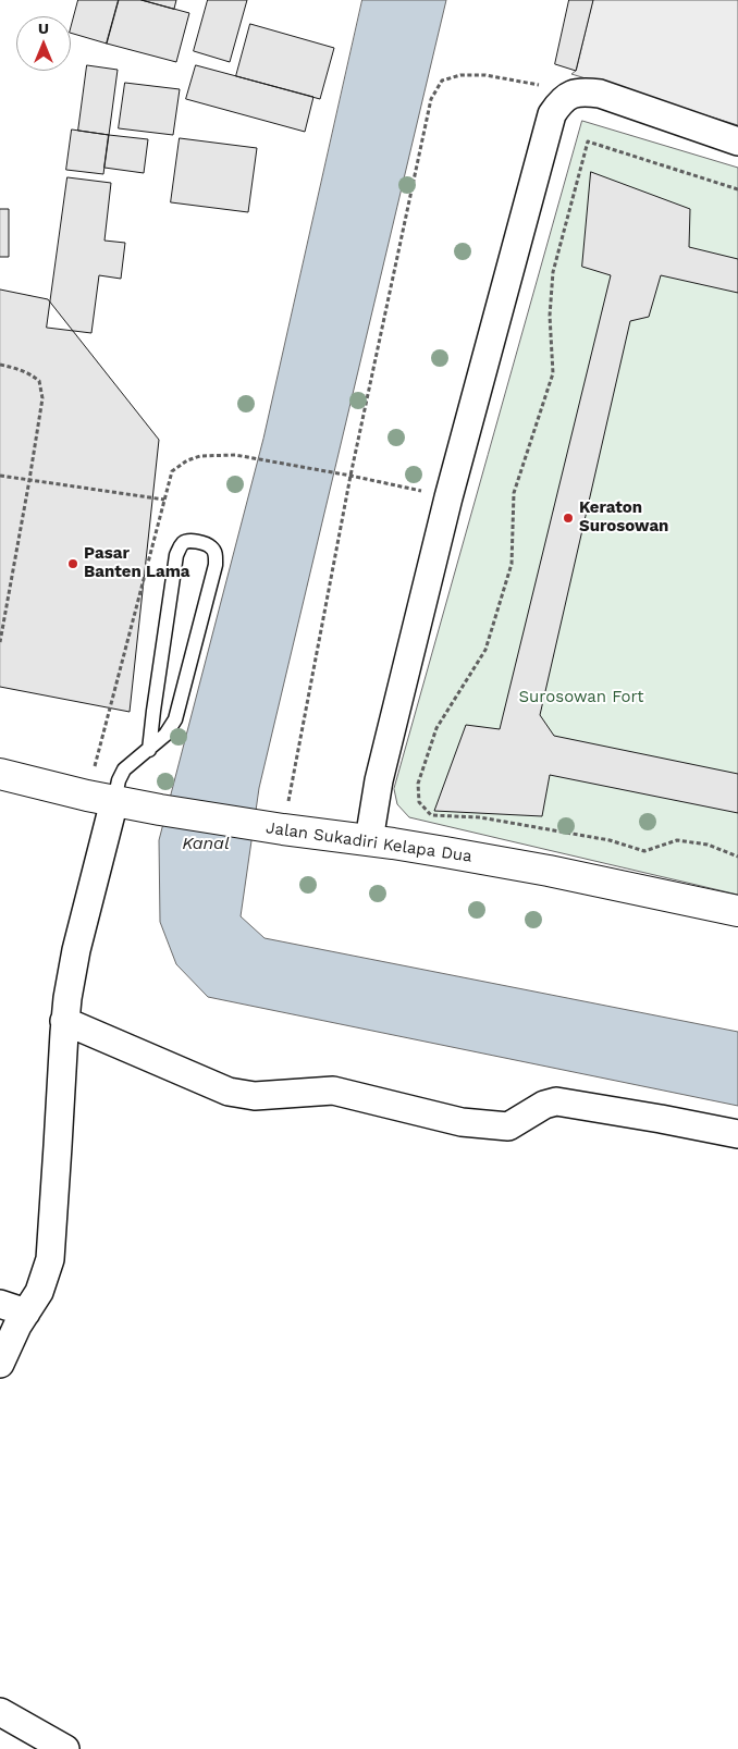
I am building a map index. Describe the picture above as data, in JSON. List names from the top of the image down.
{
  "streets": {
    "main road": ["Jalan Sukadiri Kelapa Dua"]
  },
  "water": ["Kanal"],
  "parks": ["Surosowan Fort"],
  "places": ["Keraton Surosowan", "Pasar Banten Lama"],
  "north": "top"
}
